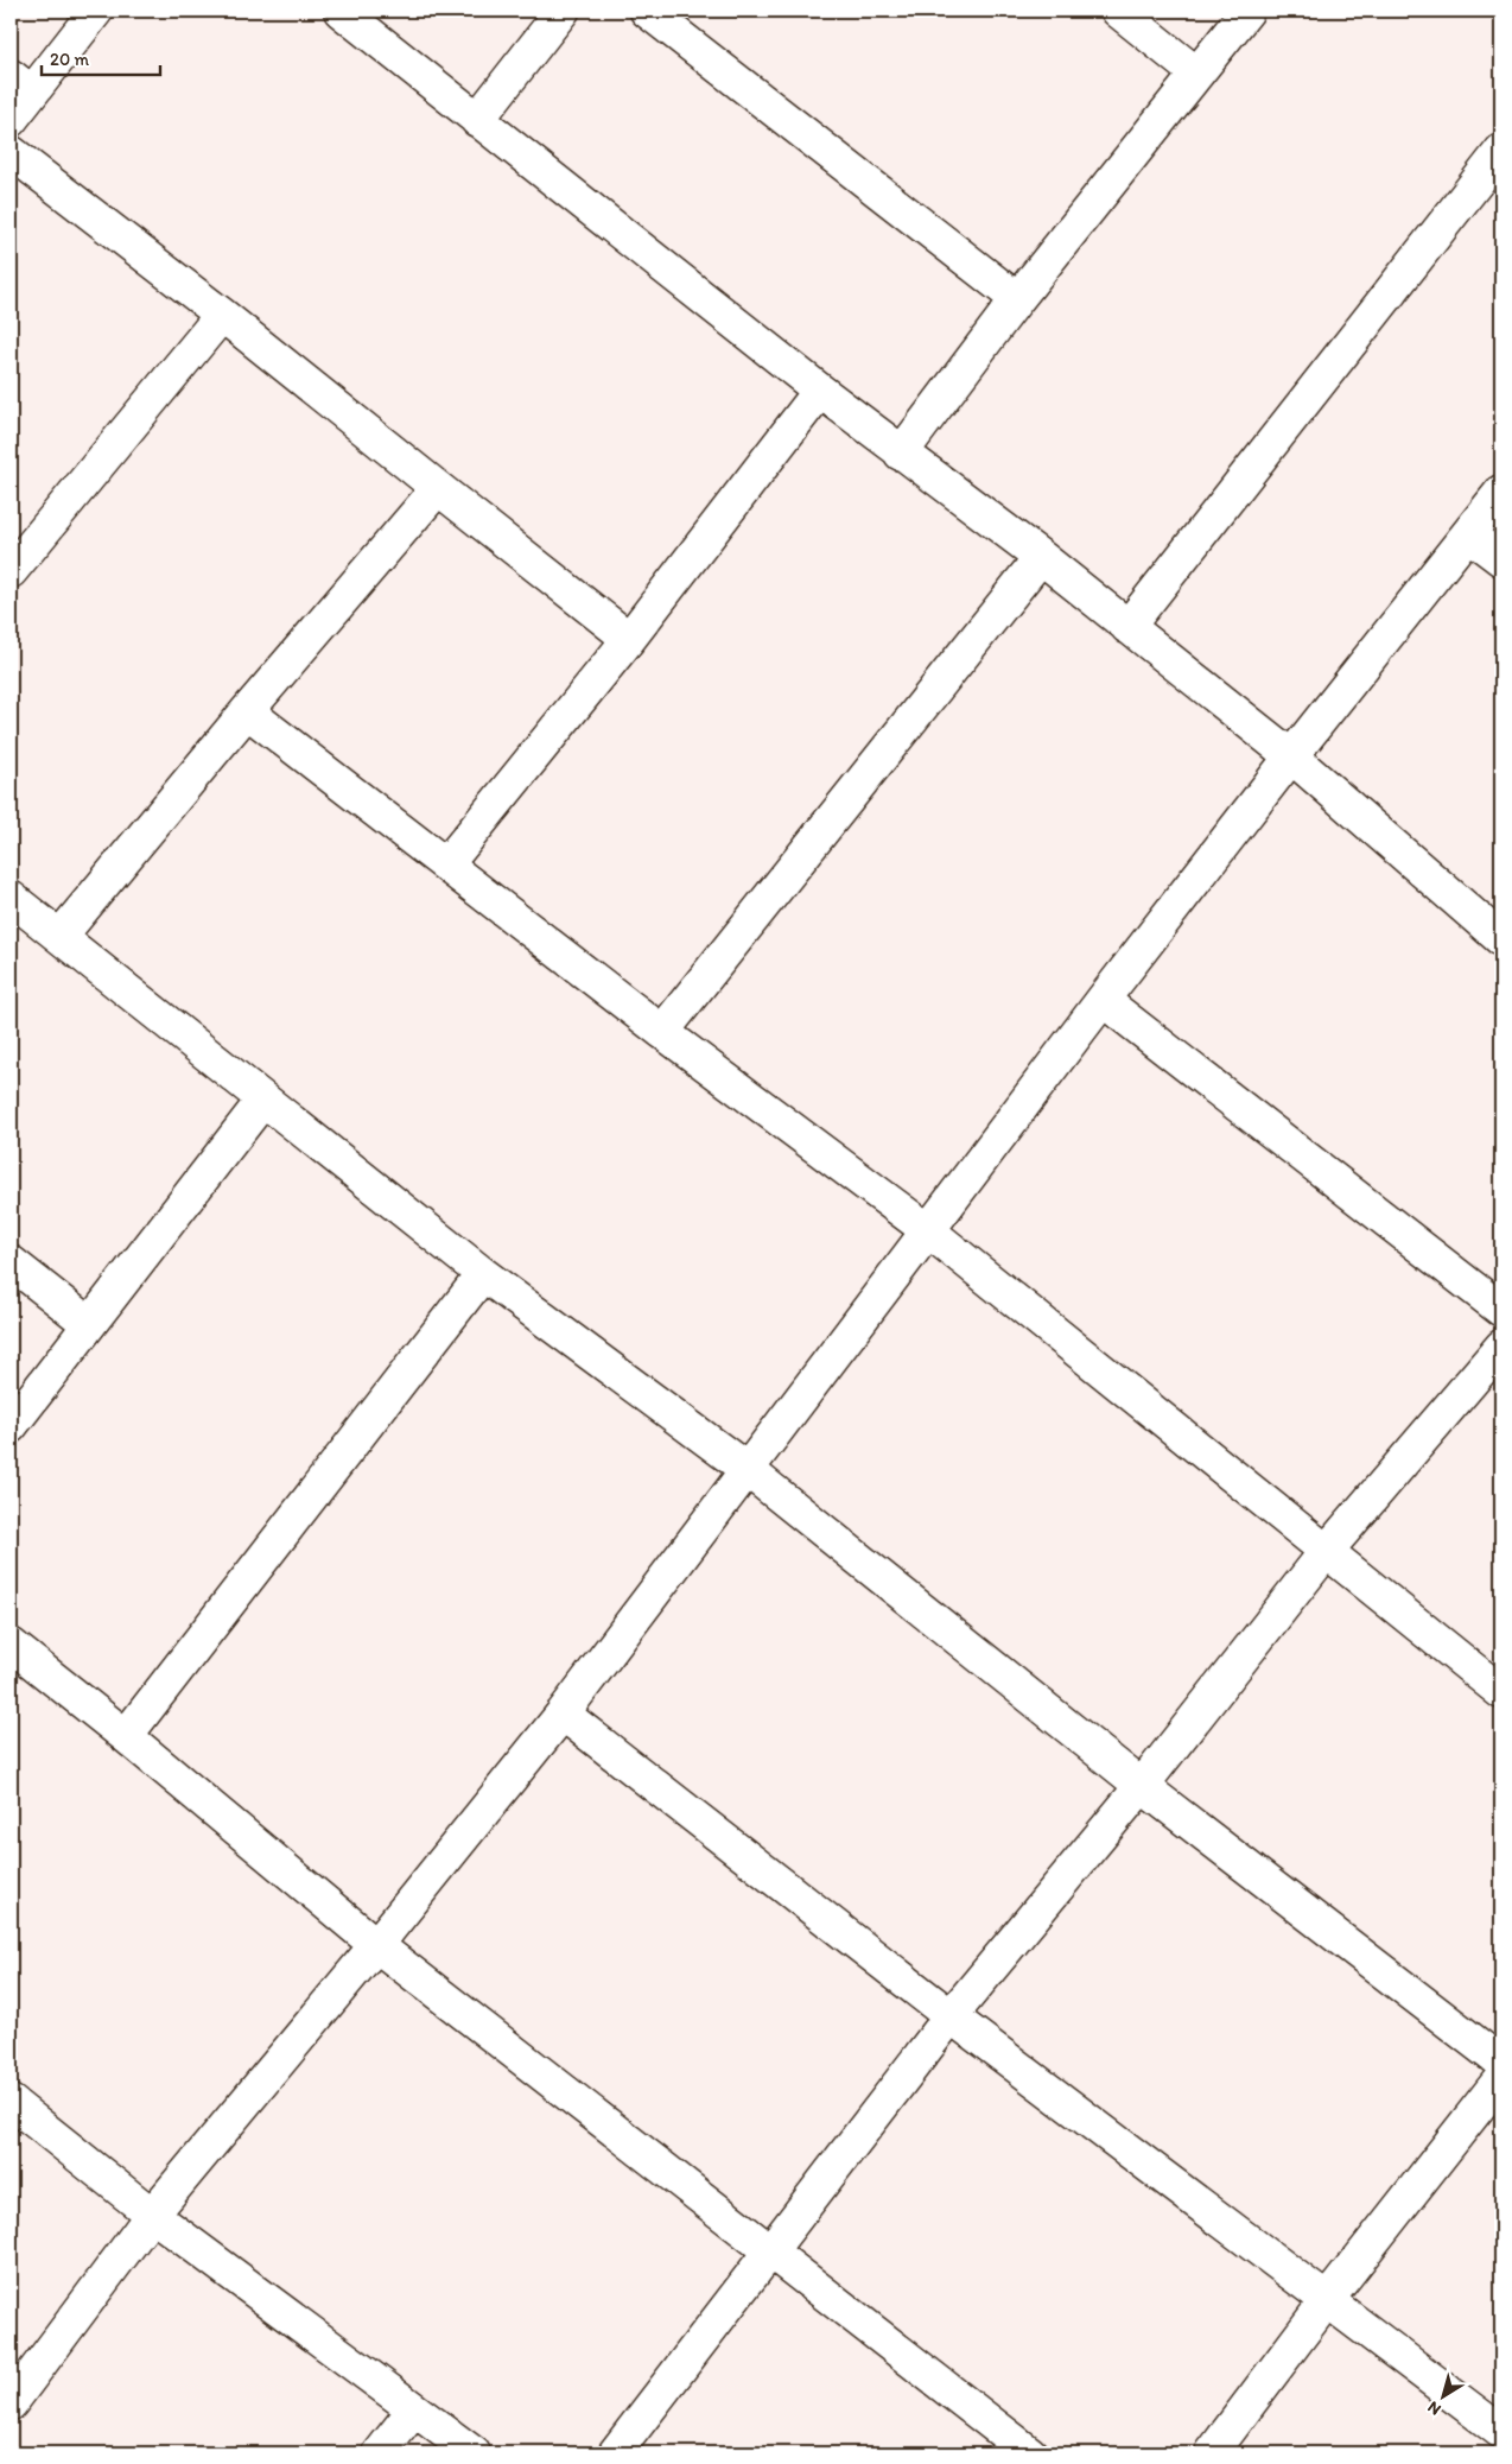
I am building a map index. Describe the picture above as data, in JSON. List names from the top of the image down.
{
  "scale_bar": "20 m",
  "north": "bottom left"
}
